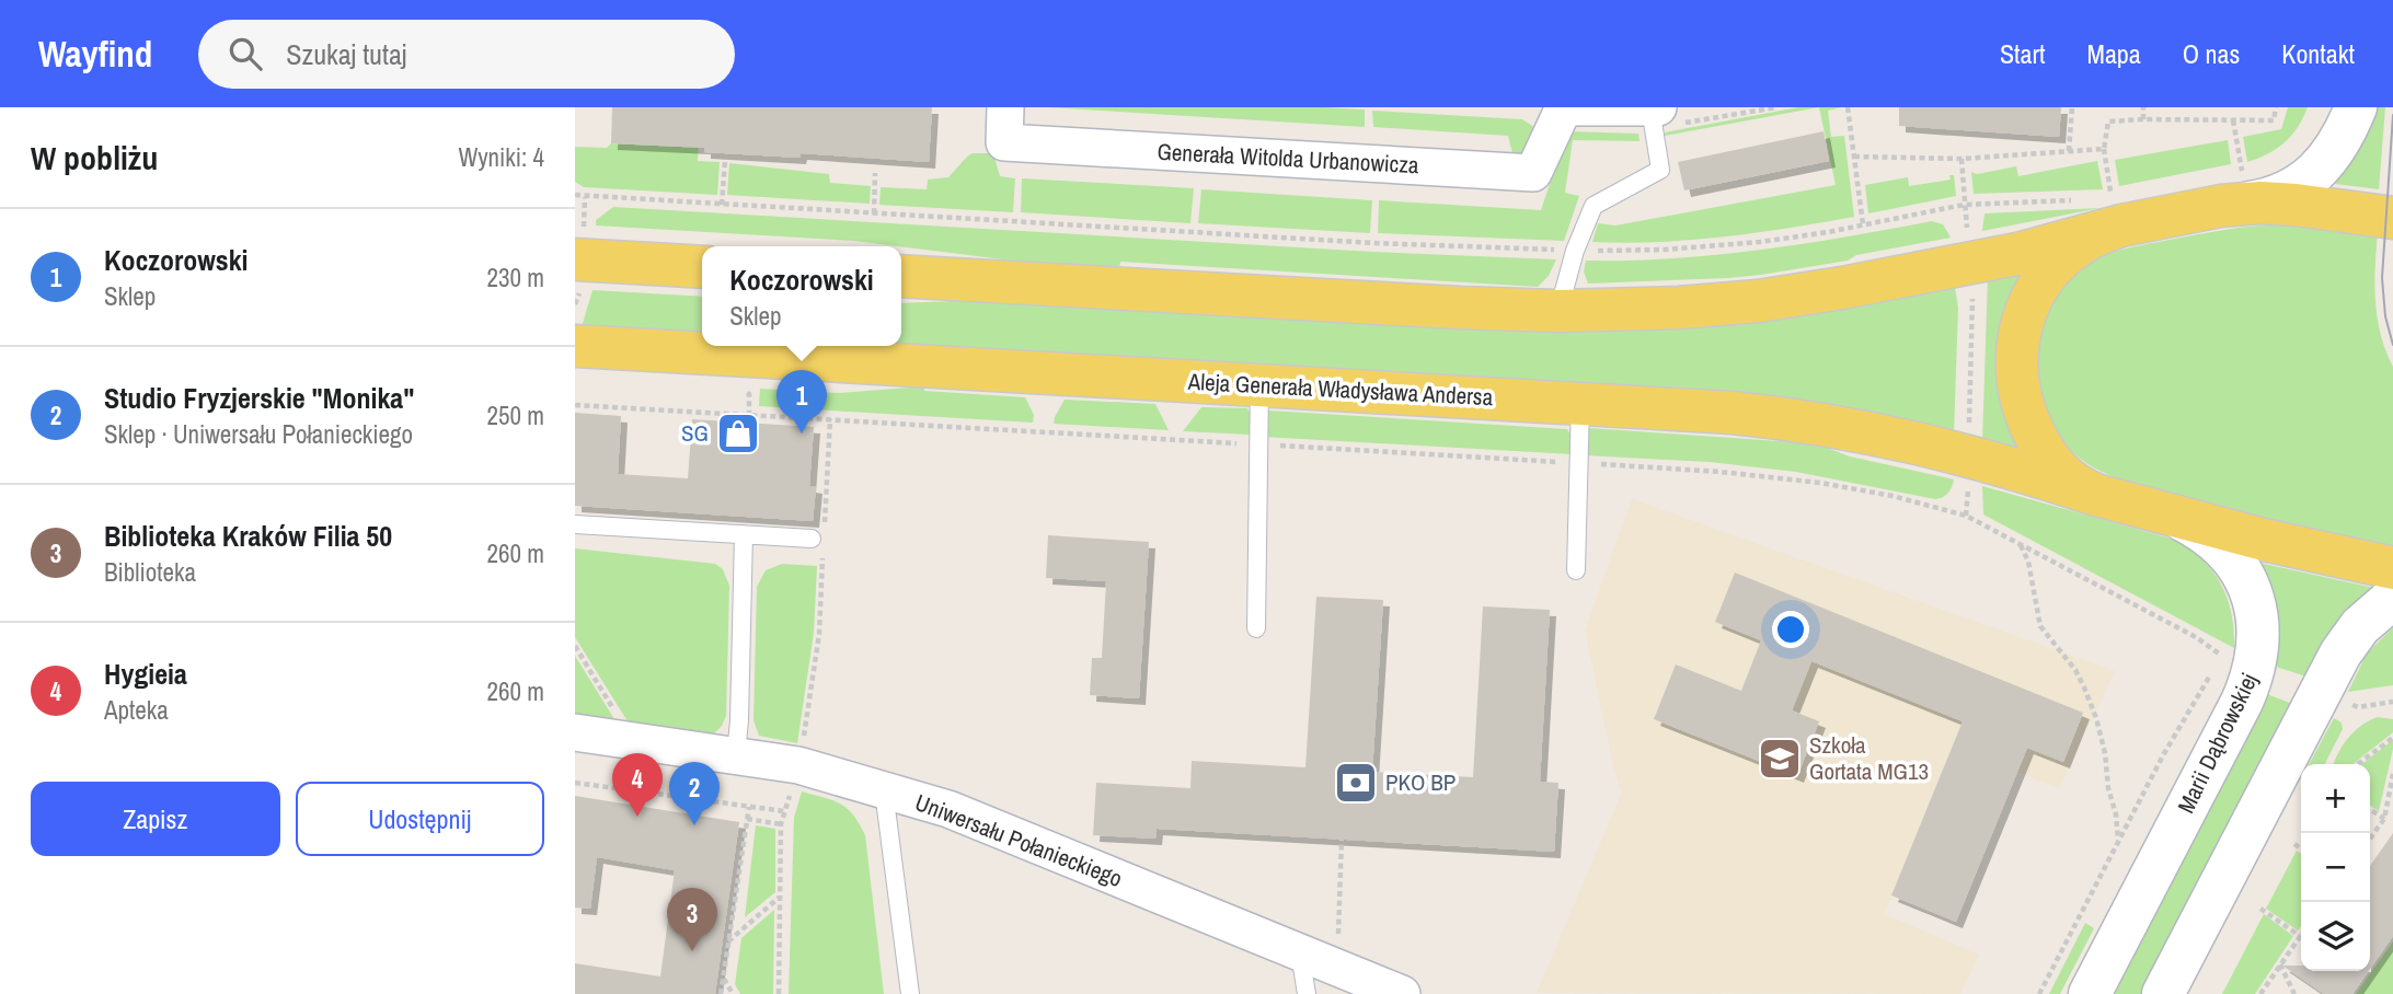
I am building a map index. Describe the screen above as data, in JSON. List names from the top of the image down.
{
  "streets": {
    "main road": ["Aleja Generała Władysława Andersa"],
    "street": ["Generała Witolda Urbanowicza", "Marii Dąbrowskiej", "Uniwersału Połanieckiego"]
  },
  "places": {
    "shop": ["SG"],
    "school or university": ["Szkoła Gortata MG13"],
    "bank": ["PKO BP"]
  },
  "page": {
    "header": "Wayfind",
    "search": "Szukaj tutaj",
    "nav": [
      "Start",
      "Mapa",
      "O nas",
      "Kontakt"
    ],
    "heading": ["W pobliżu", "Wyniki: 4"],
    "list": [
      {
        "mark": "1",
        "name": "Koczorowski",
        "note": "Sklep",
        "value": "230 m"
      },
      {
        "mark": "2",
        "name": "Studio Fryzjerskie \"Monika\"",
        "note": "Sklep · Uniwersału Połanieckiego",
        "value": "250 m"
      },
      {
        "mark": "3",
        "name": "Biblioteka Kraków Filia 50",
        "note": "Biblioteka",
        "value": "260 m"
      },
      {
        "mark": "4",
        "name": "Hygieia",
        "note": "Apteka",
        "value": "260 m"
      }
    ],
    "popup": ["Koczorowski", "Sklep"],
    "pins": [
      "1",
      "4",
      "2",
      "3"
    ],
    "buttons": ["Zapisz", "Udostępnij"],
    "map_buttons": ["+", "−"]
  }
}
